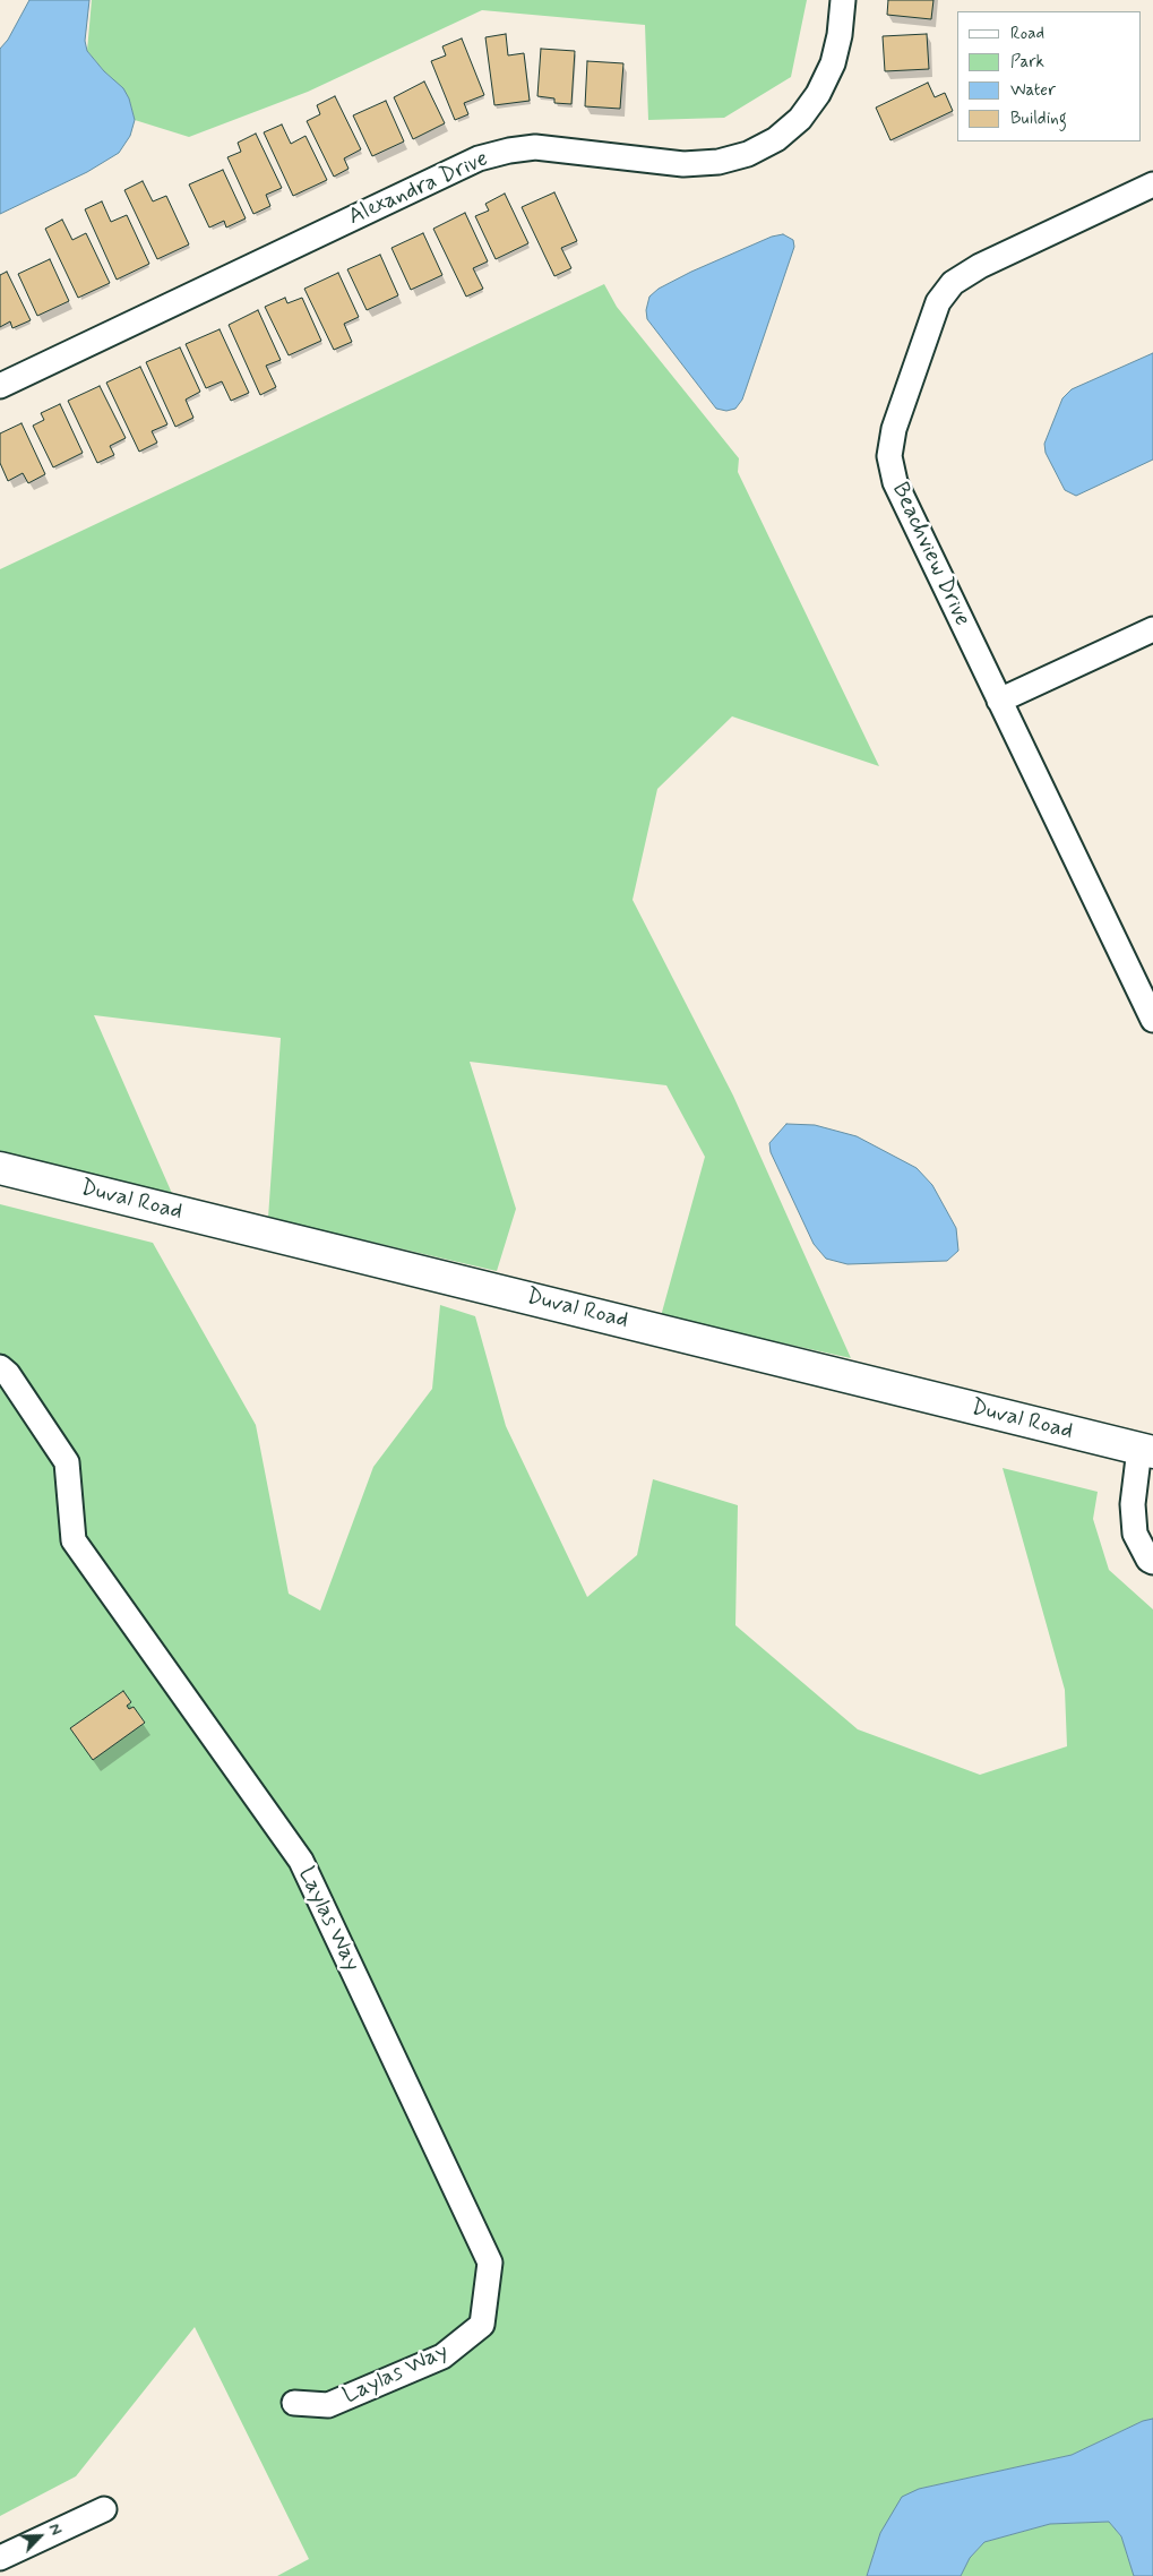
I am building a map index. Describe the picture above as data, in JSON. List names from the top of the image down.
{
  "streets": {
    "main road": ["Duval Road"],
    "street": ["Alexandra Drive", "Beachview Drive", "Laylas Way"]
  },
  "legend": [
    "Road",
    "Park",
    "Water",
    "Building"
  ],
  "north": "top right"
}
